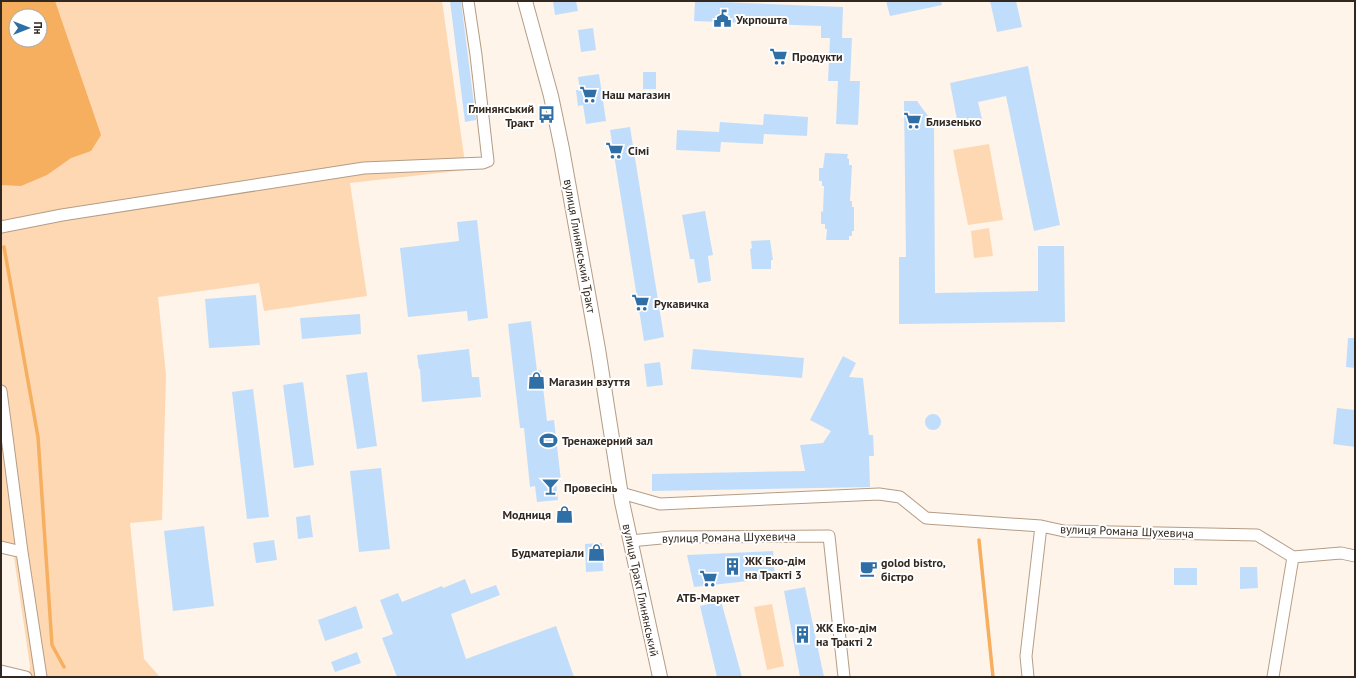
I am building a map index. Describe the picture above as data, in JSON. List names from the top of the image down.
{
  "streets": {
    "main road": ["вулиця Глинянський Тракт", "вулиця Тракт Глинянський"],
    "street": ["вулиця Романа Шухевича"]
  },
  "crossings": [
    ["вулиця Глинянський Тракт", "вулиця Романа Шухевича"],
    ["вулиця Глинянський Тракт", "вулиця Тракт Глинянський"],
    ["вулиця Романа Шухевича", "вулиця Тракт Глинянський"]
  ],
  "places": {
    "public building": ["Укрпошта"],
    "supermarket": [
      "Продукти",
      "Наш магазин",
      "Близенько",
      "Сімі",
      "Рукавичка",
      "АТБ-Маркет"
    ],
    "bus stop": ["Глинянський Тракт"],
    "shop": ["Магазин взуття", "Модниця", "Будматеріали"],
    "sports": ["Тренажерний зал"],
    "bar": ["Провесінь"],
    "building": ["ЖК Еко-дім на Тракті 3", "ЖК Еко-дім на Тракті 2"],
    "cafe": ["golod bistro, бістро"]
  },
  "north": "right"
}
